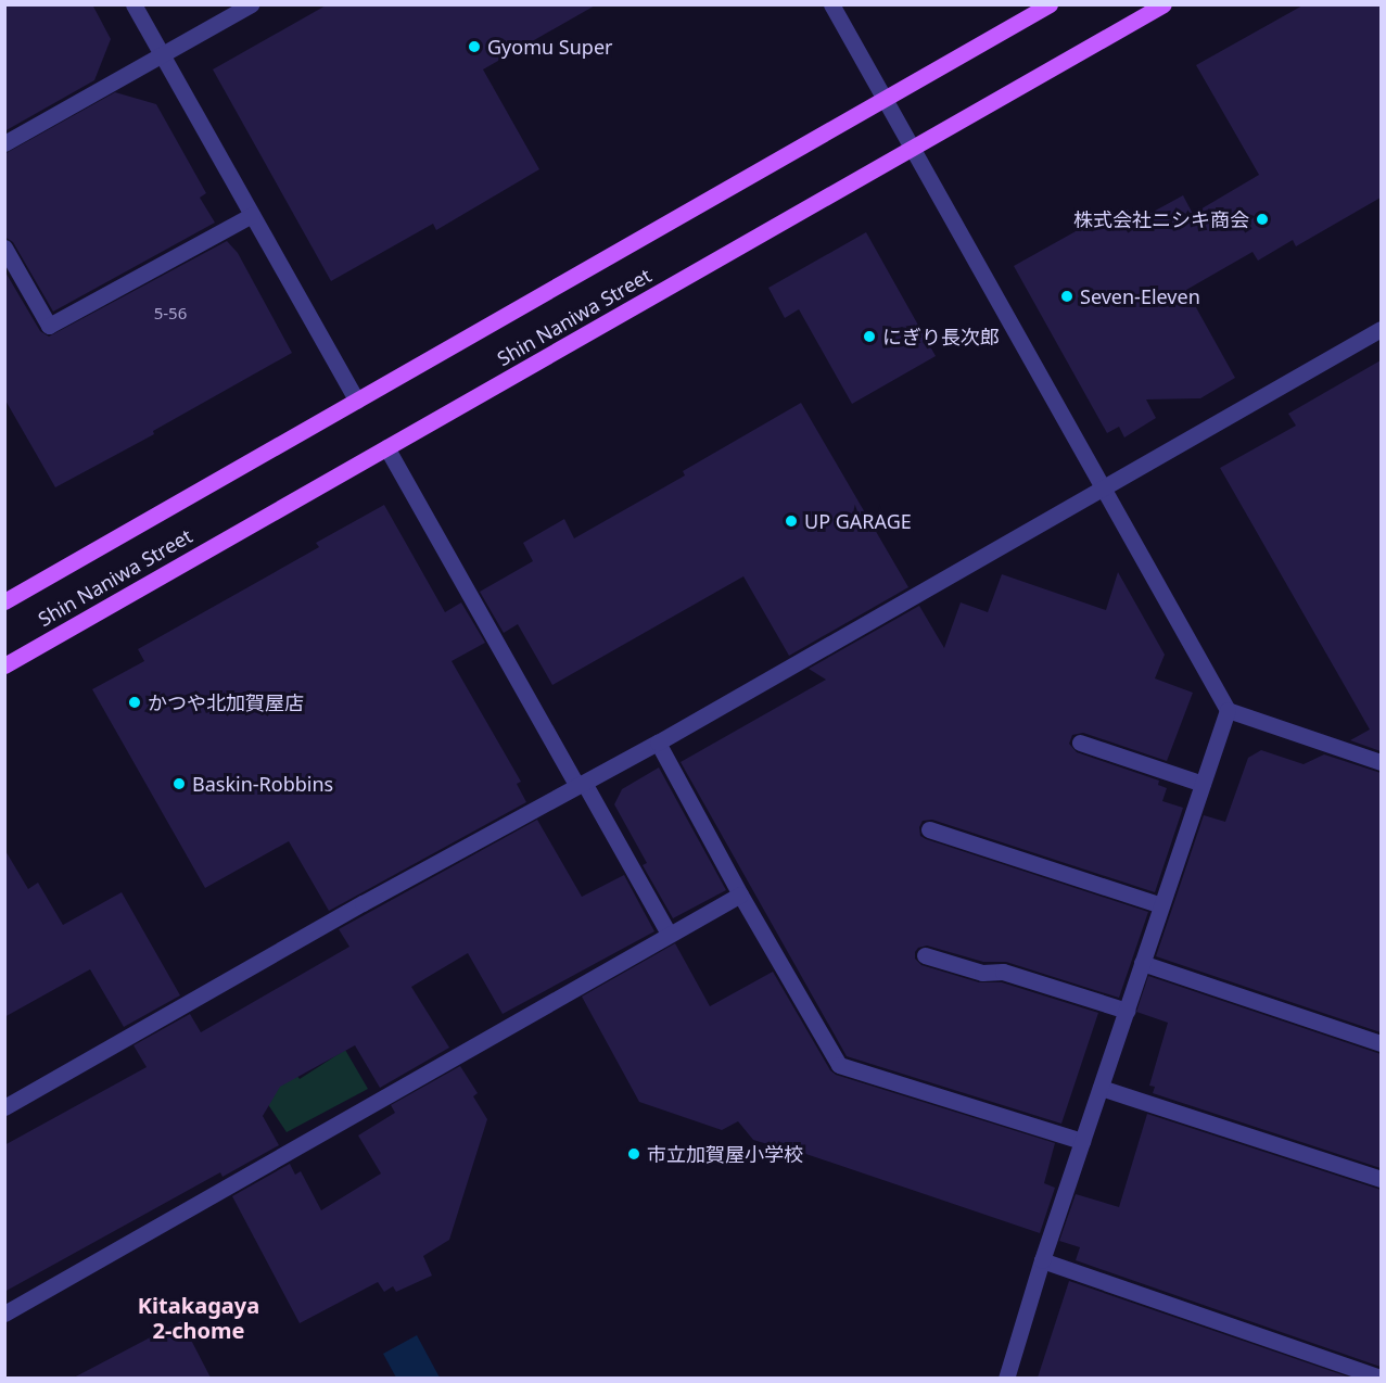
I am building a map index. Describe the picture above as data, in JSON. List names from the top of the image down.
{
  "streets": {
    "main road": ["Shin Naniwa Street"]
  },
  "districts": ["Kitakagaya 2-chome"],
  "places": [
    "Gyomu Super",
    "株式会社ニシキ商会",
    "Seven-Eleven",
    "にぎり長次郎",
    "UP GARAGE",
    "かつや北加賀屋店",
    "Baskin-Robbins",
    "市立加賀屋小学校"
  ],
  "house_numbers": ["5-56"]
}
